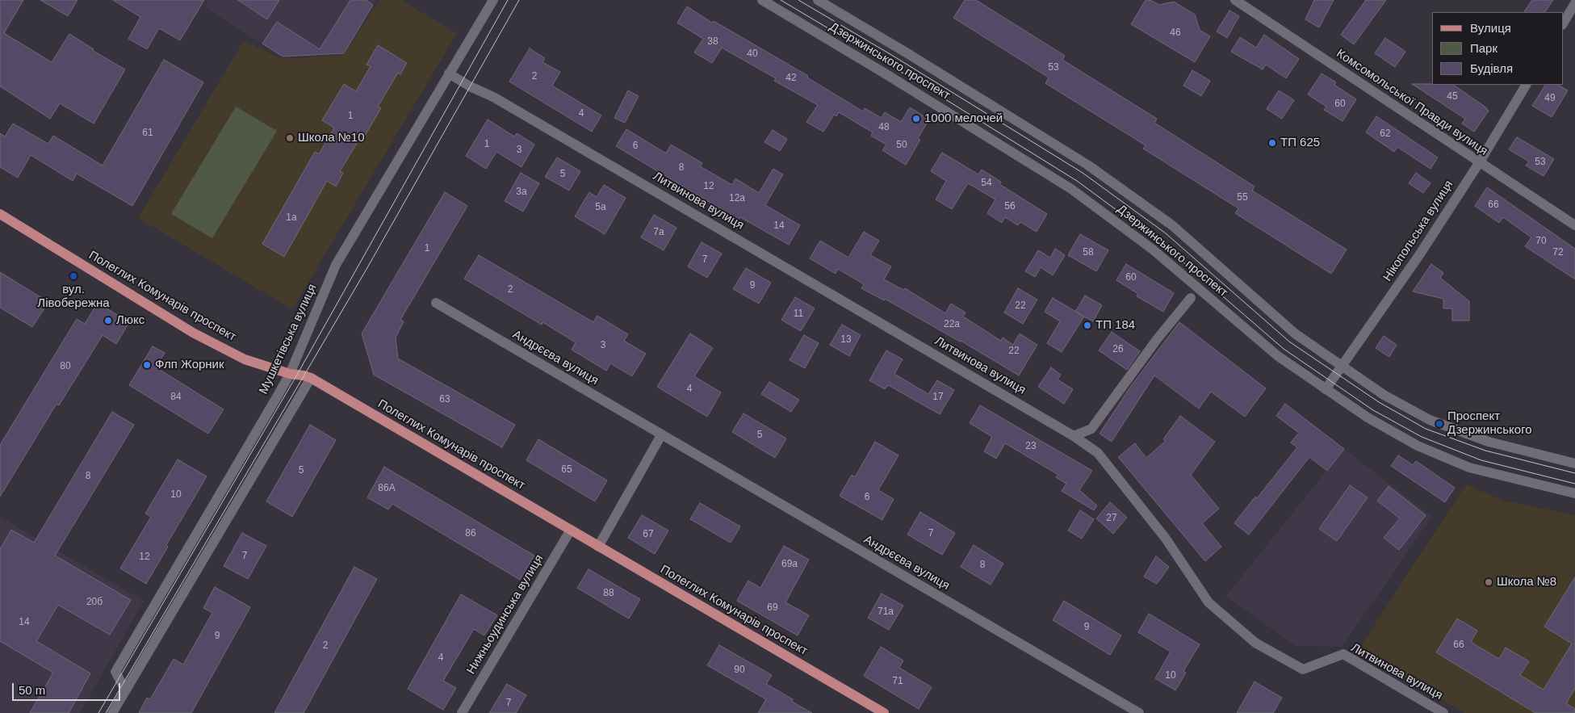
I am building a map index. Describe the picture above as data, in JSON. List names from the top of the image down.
{
  "streets": {
    "main road": ["Полеглих Комунарів проспект"],
    "street": [
      "Дзержинського проспект",
      "Комсомольської Правди вулиця",
      "Литвинова вулиця",
      "Нікопольська вулиця",
      "Мушкетівська вулиця",
      "Андрєєва вулиця",
      "Нижньоудинська вулиця"
    ]
  },
  "crossings": [
    ["Дзержинського проспект", "Нікопольська вулиця"],
    ["Комсомольської Правди вулиця", "Нікопольська вулиця"],
    ["Литвинова вулиця", "Мушкетівська вулиця"],
    ["Полеглих Комунарів проспект", "Мушкетівська вулиця"],
    ["Полеглих Комунарів проспект", "Нижньоудинська вулиця"]
  ],
  "places": [
    "1000 мелочей",
    "Школа №10",
    "ТП 625",
    "вул. Лівобережна",
    "Люкс",
    "ТП 184",
    "Флп Жорник",
    "Проспект Дзержинського",
    "Школа №8"
  ],
  "house_numbers": [
    "46",
    "38",
    "40",
    "53",
    "2",
    "42",
    "45",
    "49",
    "60",
    "4",
    "1",
    "48",
    "61",
    "62",
    "1",
    "50",
    "6",
    "3",
    "53",
    "8",
    "5",
    "54",
    "12",
    "3а",
    "55",
    "12а",
    "66",
    "56",
    "5а",
    "1а",
    "14",
    "7а",
    "70",
    "1",
    "58",
    "72",
    "7",
    "60",
    "9",
    "2",
    "22",
    "11",
    "22а",
    "13",
    "3",
    "26",
    "22",
    "80",
    "4",
    "84",
    "17",
    "63",
    "5",
    "23",
    "65",
    "5",
    "8",
    "86А",
    "10",
    "6",
    "27",
    "86",
    "7",
    "67",
    "7",
    "12",
    "69а",
    "8",
    "88",
    "20б",
    "69",
    "71а",
    "14",
    "9",
    "9",
    "66",
    "2",
    "4",
    "90",
    "10",
    "71",
    "7"
  ],
  "legend": ["Вулиця", "Парк", "Будівля"],
  "scale_bar": "50 m"
}
